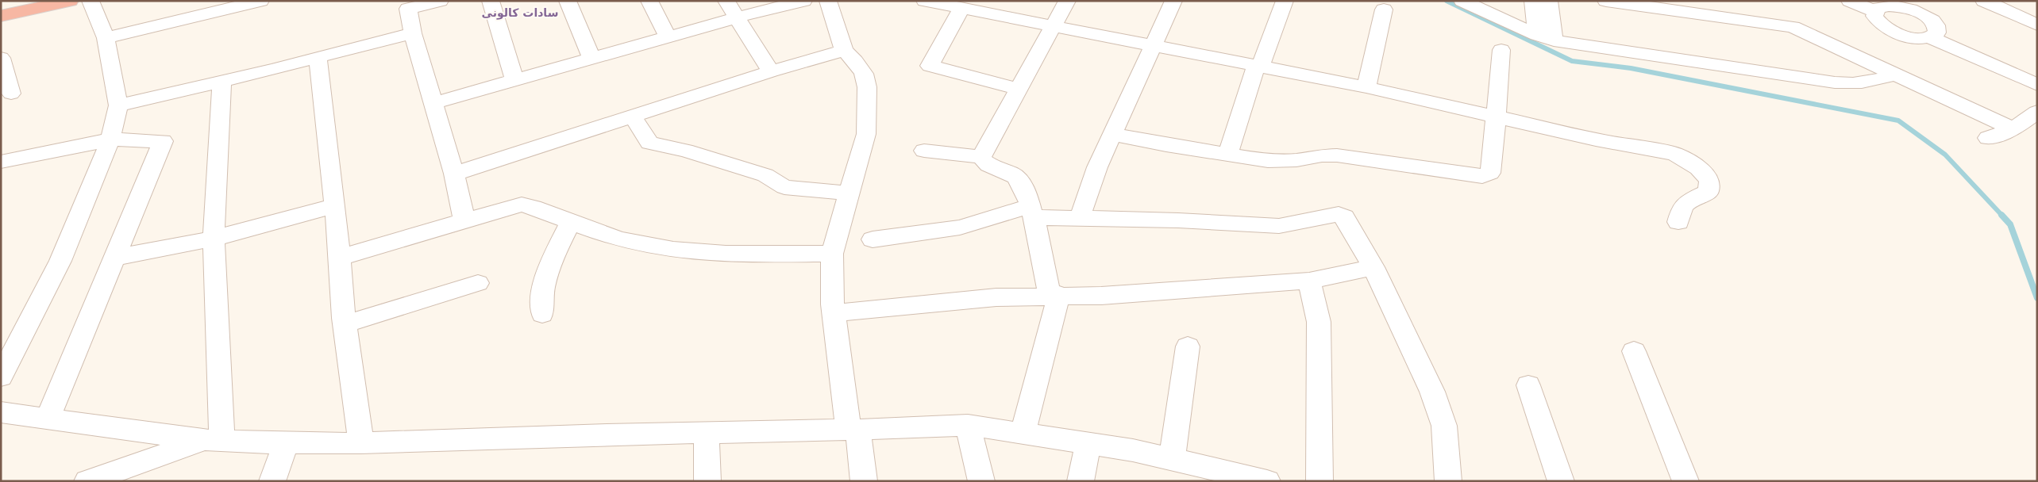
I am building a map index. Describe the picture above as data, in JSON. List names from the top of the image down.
{
  "districts": ["سادات کالونی"]
}
